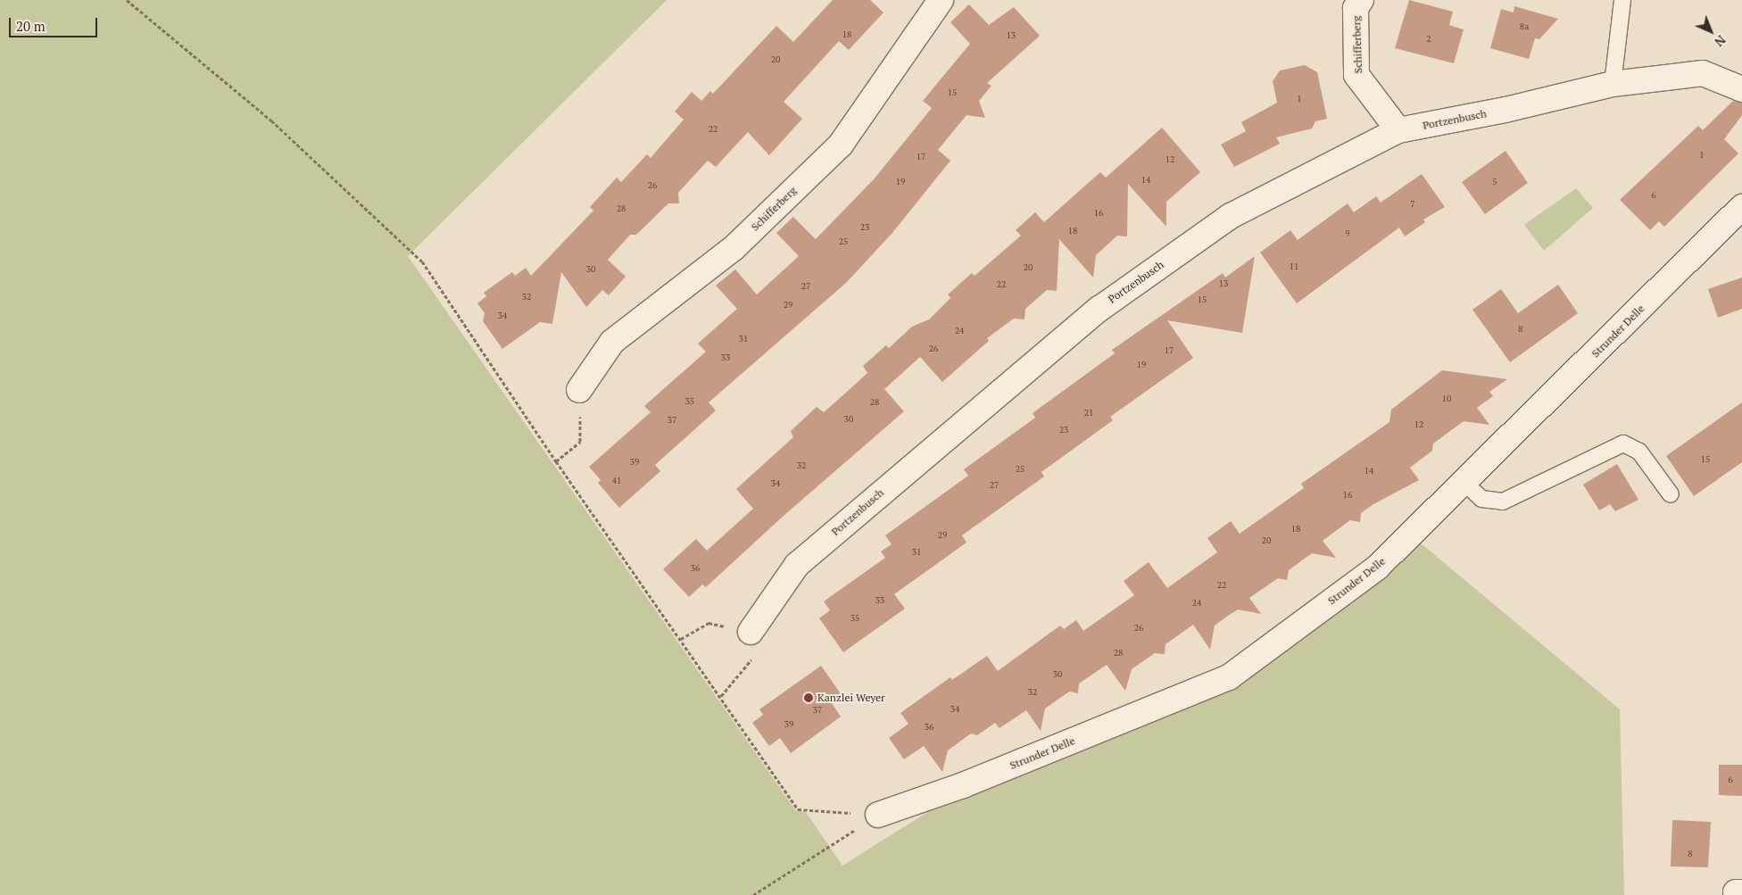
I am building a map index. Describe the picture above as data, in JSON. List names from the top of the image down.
{
  "streets": {
    "street": ["Schifferberg", "Portzenbusch", "Strunder Delle"]
  },
  "crossings": [
    ["Schifferberg", "Portzenbusch"]
  ],
  "places": ["Kanzlei Weyer"],
  "house_numbers": [
    "8a",
    "18",
    "13",
    "2",
    "20",
    "15",
    "1",
    "22",
    "1",
    "17",
    "12",
    "14",
    "19",
    "5",
    "26",
    "6",
    "7",
    "28",
    "16",
    "23",
    "18",
    "9",
    "25",
    "11",
    "20",
    "30",
    "13",
    "22",
    "27",
    "32",
    "15",
    "29",
    "34",
    "8",
    "24",
    "31",
    "26",
    "17",
    "33",
    "19",
    "10",
    "35",
    "28",
    "21",
    "30",
    "37",
    "12",
    "23",
    "15",
    "39",
    "32",
    "25",
    "14",
    "41",
    "34",
    "27",
    "16",
    "18",
    "29",
    "20",
    "31",
    "36",
    "22",
    "33",
    "24",
    "35",
    "26",
    "28",
    "30",
    "32",
    "34",
    "37",
    "39",
    "36",
    "6",
    "8"
  ],
  "scale_bar": "20 m",
  "north": "bottom right"
}
